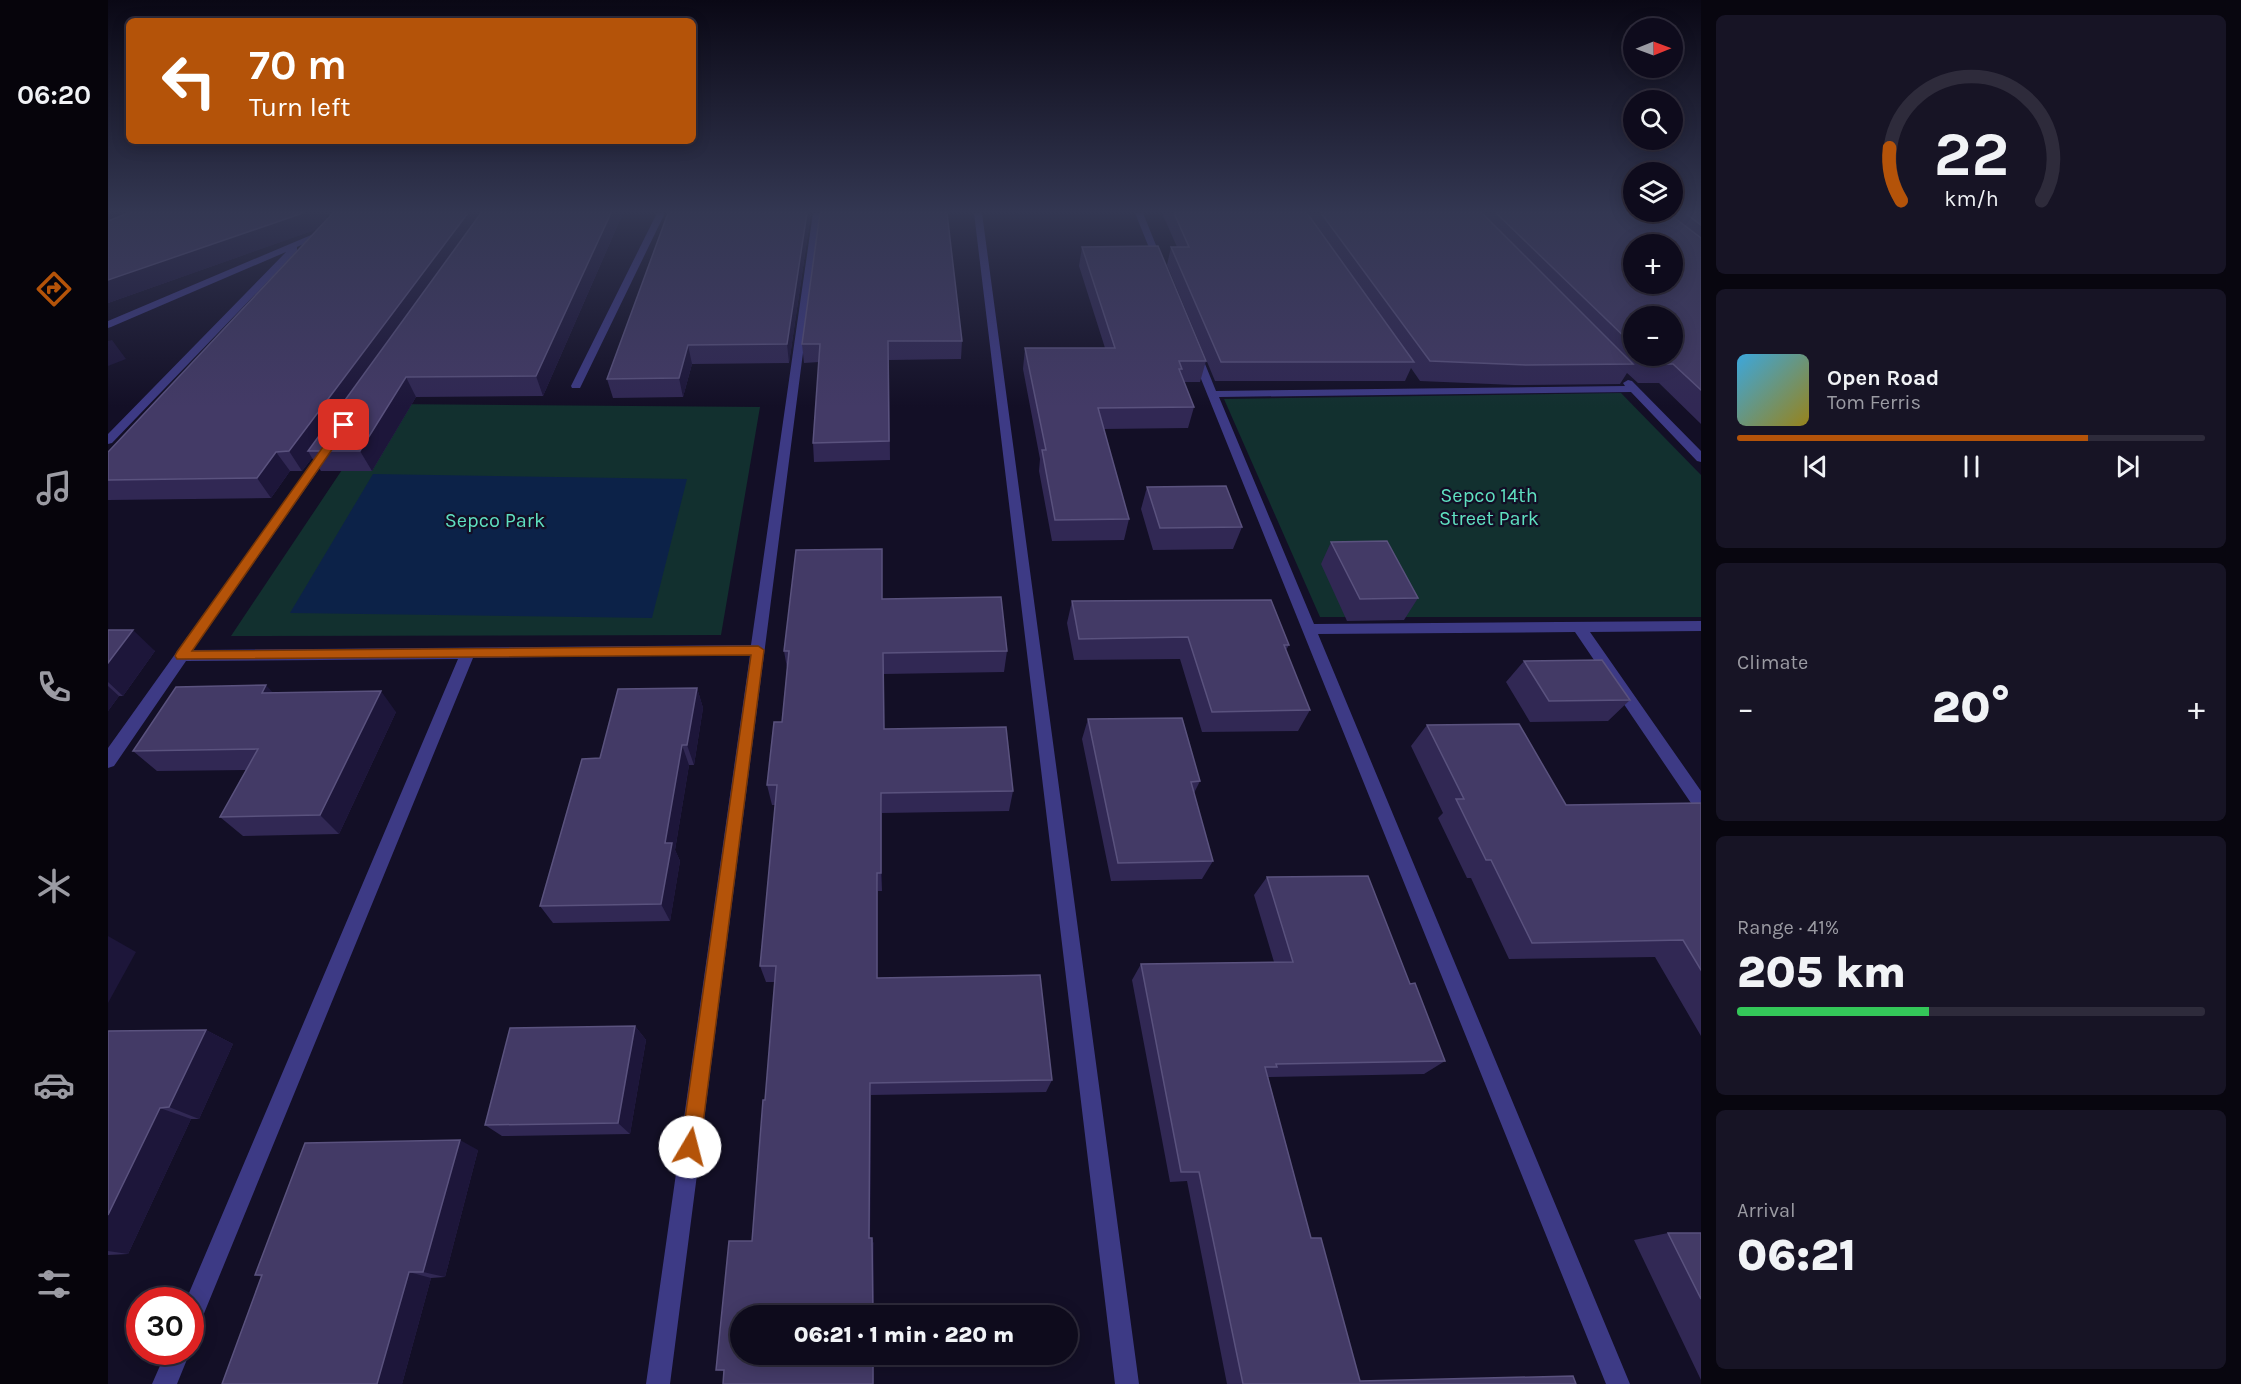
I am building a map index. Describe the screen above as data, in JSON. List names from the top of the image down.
{
  "parks": ["Sepco 14th Street Park", "Sepco Park"],
  "north": "right",
  "page": {
    "tabs": "06:20",
    "map_buttons": ["+", "−"],
    "turn": ["70 m", "Turn left"],
    "song": ["Open Road", "Tom Ferris"],
    "tile": [
      "Climate",
      ["Range · 41%", "205 km"],
      ["Arrival", "06:21"]
    ],
    "heat": ["−", "20°", "+"],
    "limit": "30",
    "trip": "06:21 · 1 min · 220 m",
    "gauge": ["22", "km/h"]
  }
}
